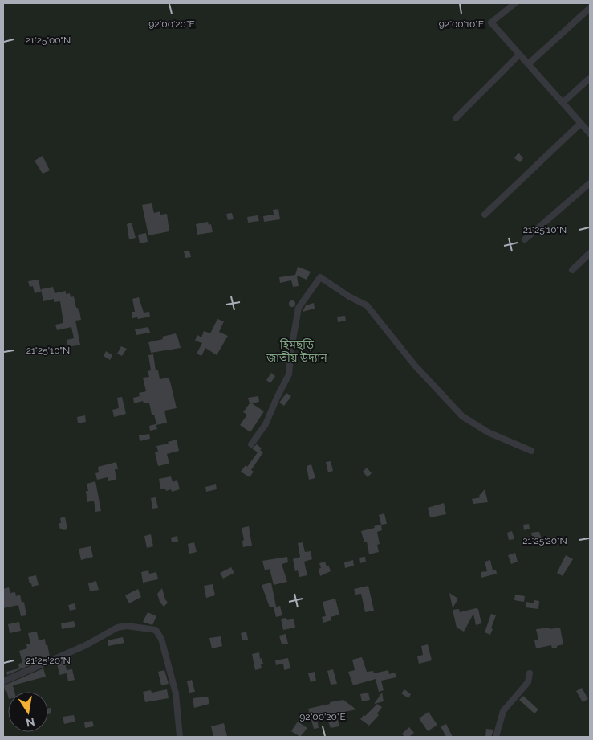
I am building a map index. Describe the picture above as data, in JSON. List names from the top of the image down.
{
  "parks": ["হিমছড়ি জাতীয় উদ্যান"],
  "north": "bottom",
  "coordinates": [
    "92°00'20\"E",
    "92°00'10\"E",
    "21°25'00\"N",
    "21°25'10\"N",
    "21°25'20\"N"
  ]
}
